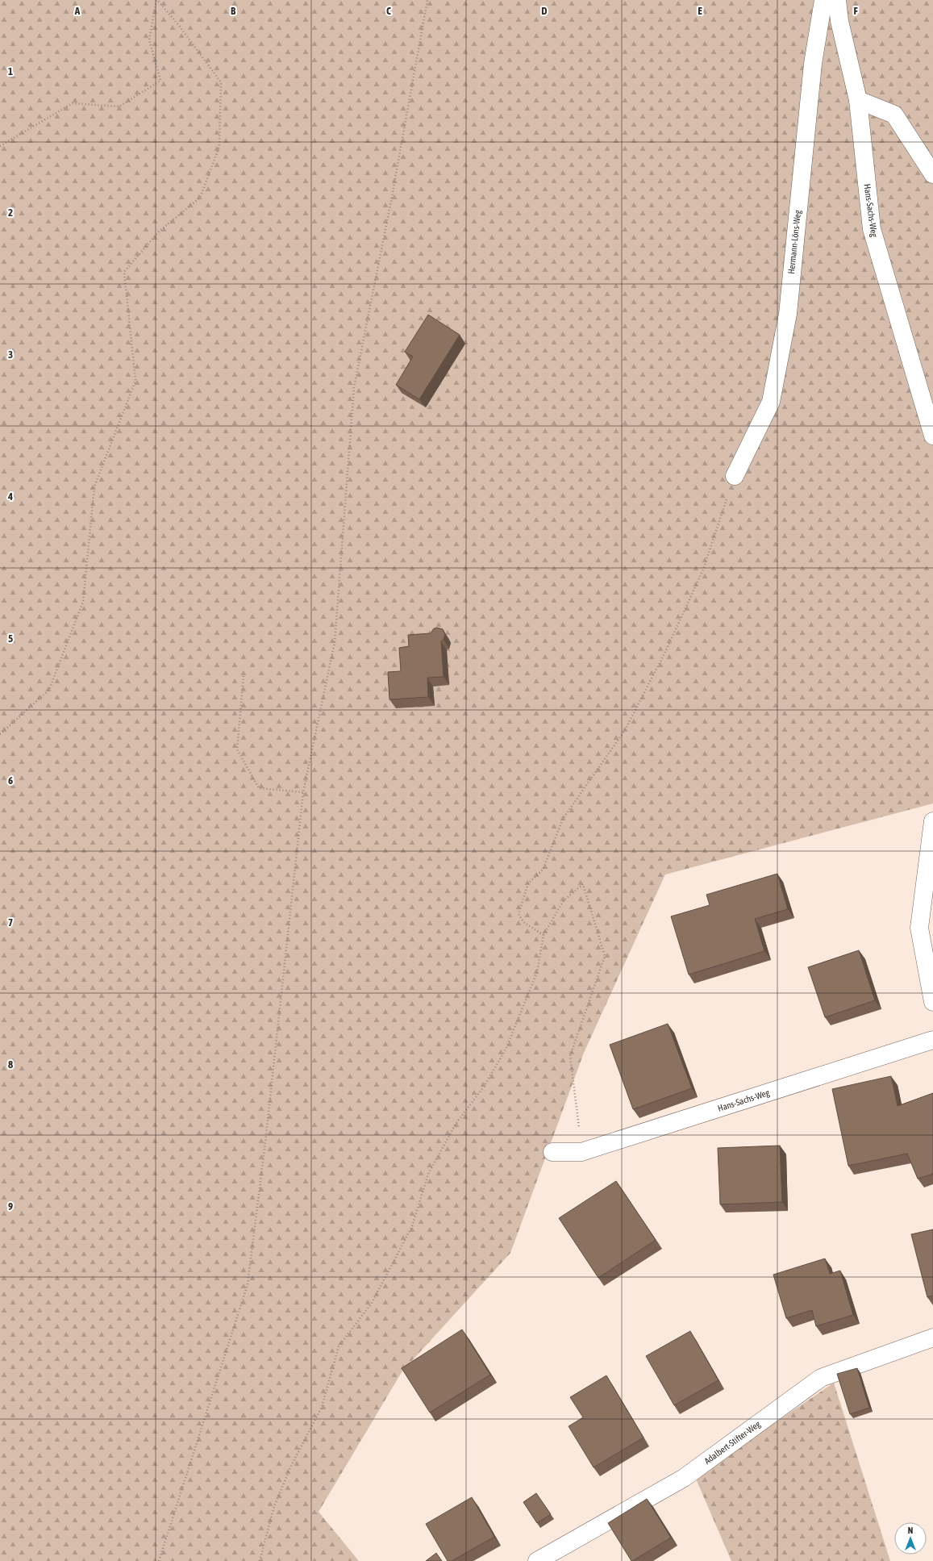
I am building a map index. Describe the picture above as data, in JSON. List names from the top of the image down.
{
  "streets": {
    "street": ["Hans-Sachs-Weg", "Hermann-Löns-Weg", "Adalbert-Stifter-Weg"]
  },
  "north": "top",
  "grid": {
    "columns": [
      "A",
      "B",
      "C",
      "D",
      "E",
      "F"
    ],
    "rows": [
      "1",
      "2",
      "3",
      "4",
      "5",
      "6",
      "7",
      "8",
      "9"
    ]
  }
}
